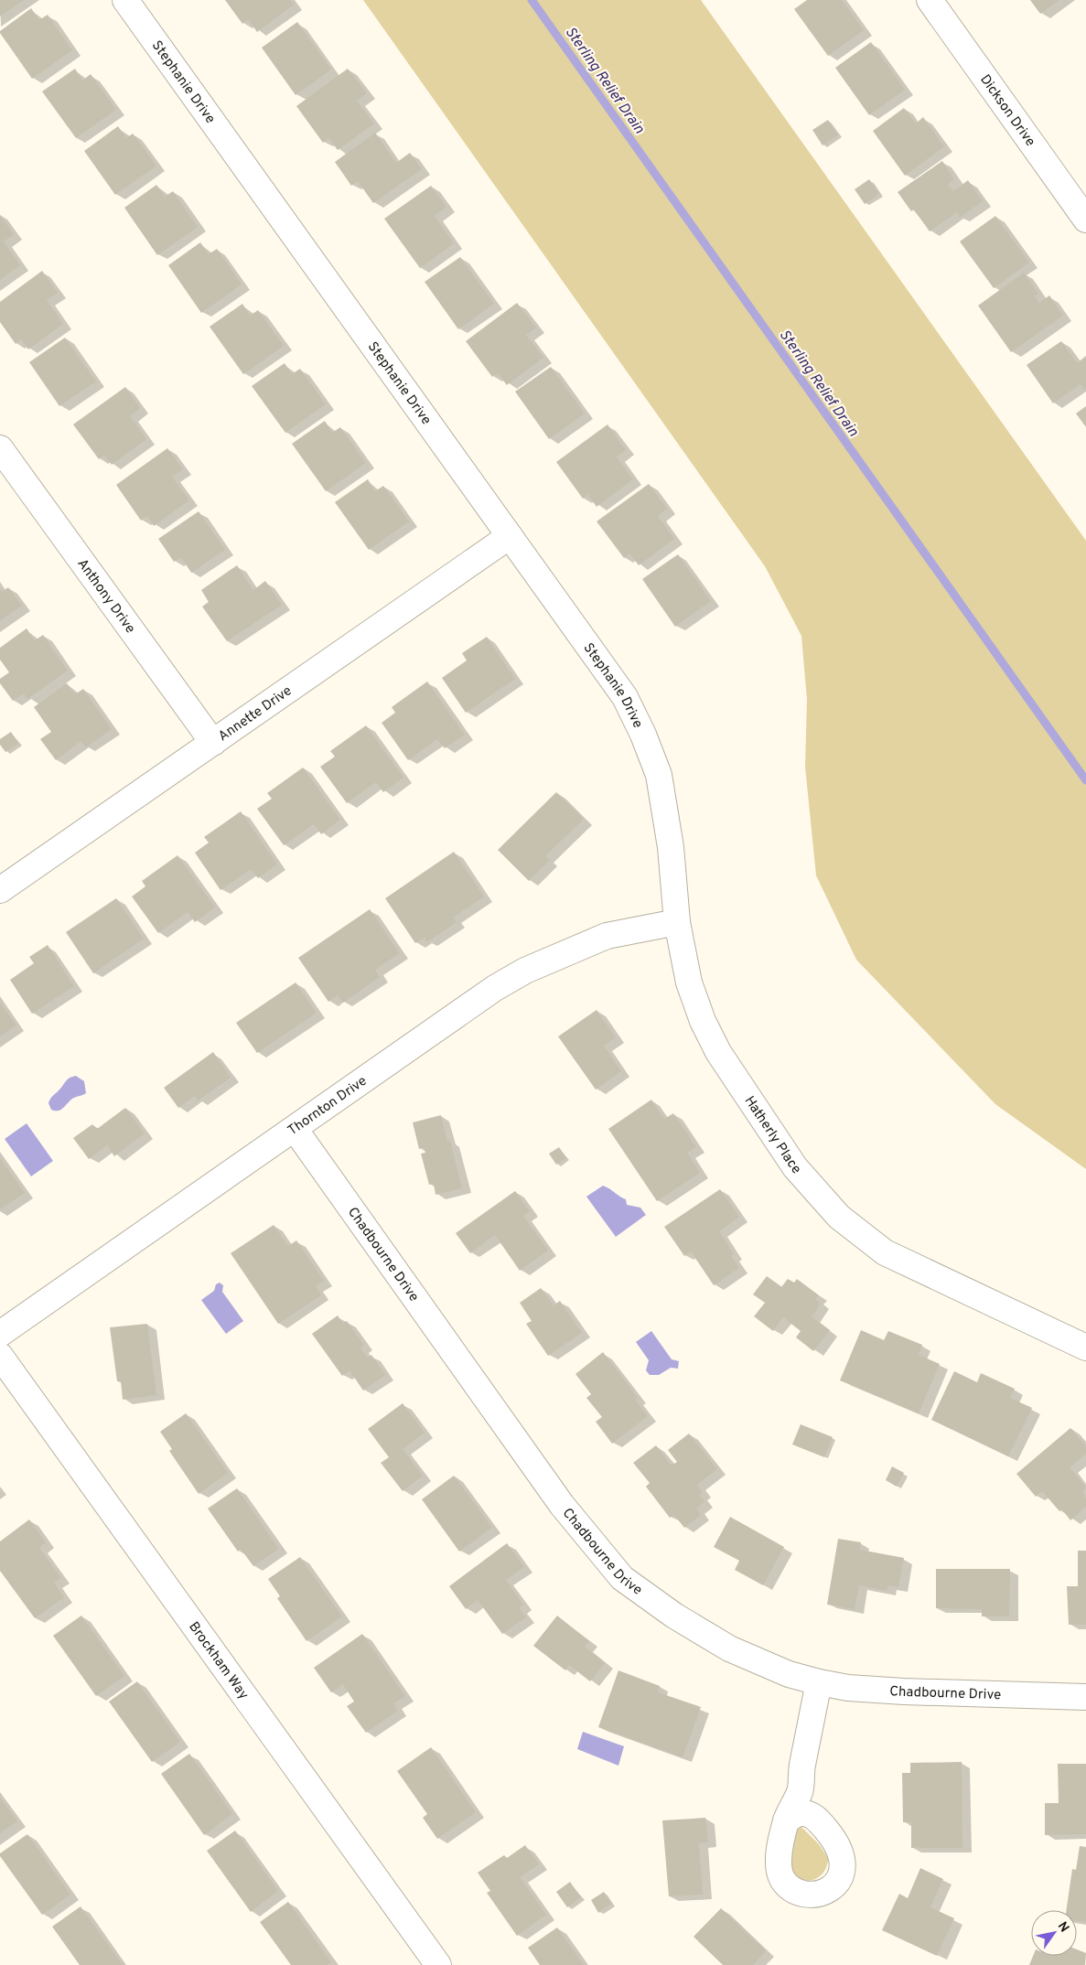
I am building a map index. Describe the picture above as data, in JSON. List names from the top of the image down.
{
  "streets": {
    "street": [
      "Stephanie Drive",
      "Dickson Drive",
      "Anthony Drive",
      "Annette Drive",
      "Thornton Drive",
      "Hatherly Place",
      "Chadbourne Drive",
      "Brockham Way"
    ]
  },
  "crossings": [
    ["Stephanie Drive", "Annette Drive"],
    ["Stephanie Drive", "Hatherly Place"],
    ["Anthony Drive", "Annette Drive"],
    ["Thornton Drive", "Hatherly Place"],
    ["Thornton Drive", "Chadbourne Drive"]
  ],
  "water": ["Sterling Relief Drain"],
  "north": "top right"
}
